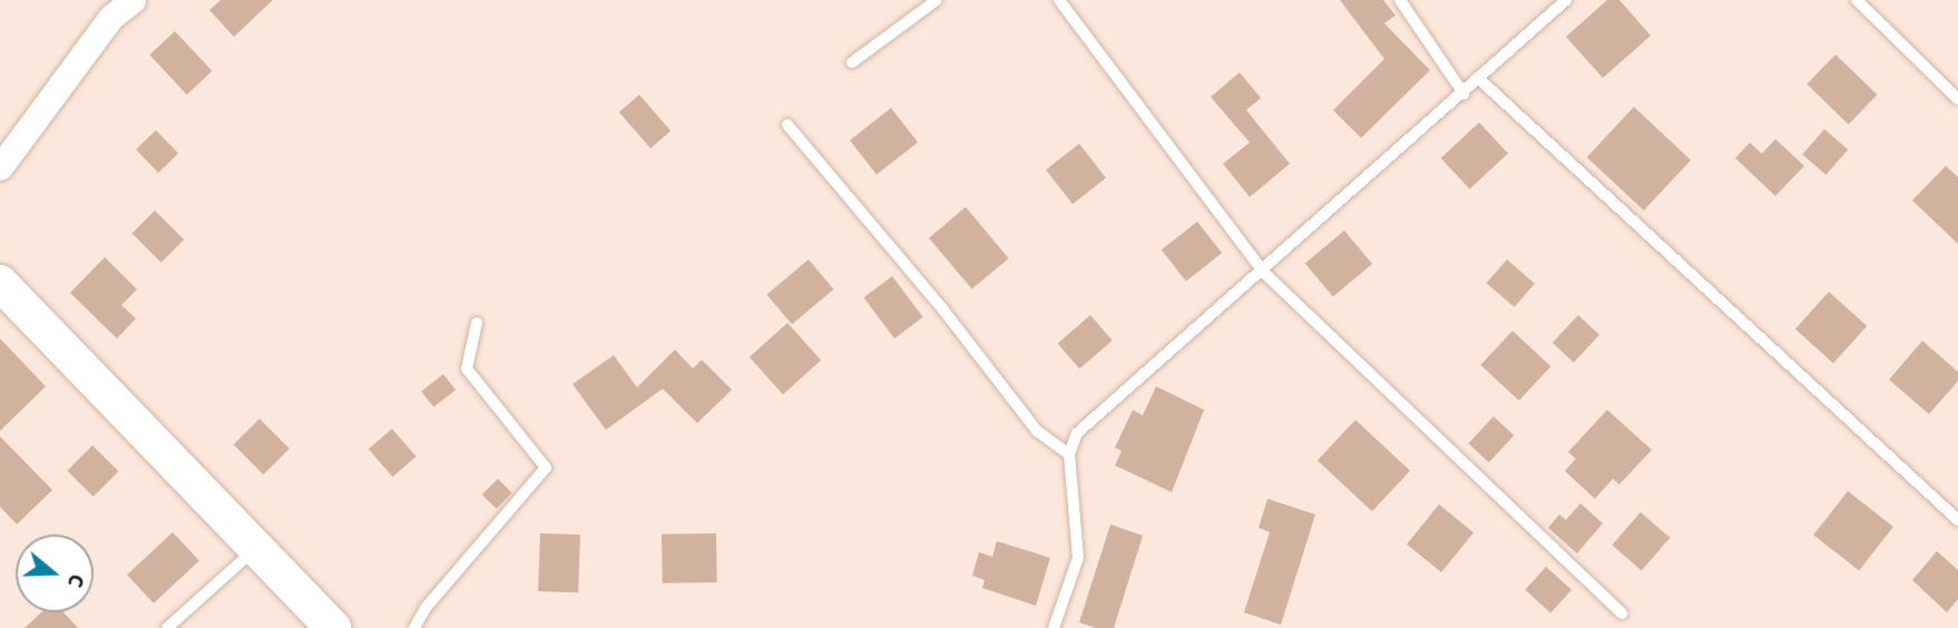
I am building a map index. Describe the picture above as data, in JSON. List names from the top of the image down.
{
  "north": "right"
}
